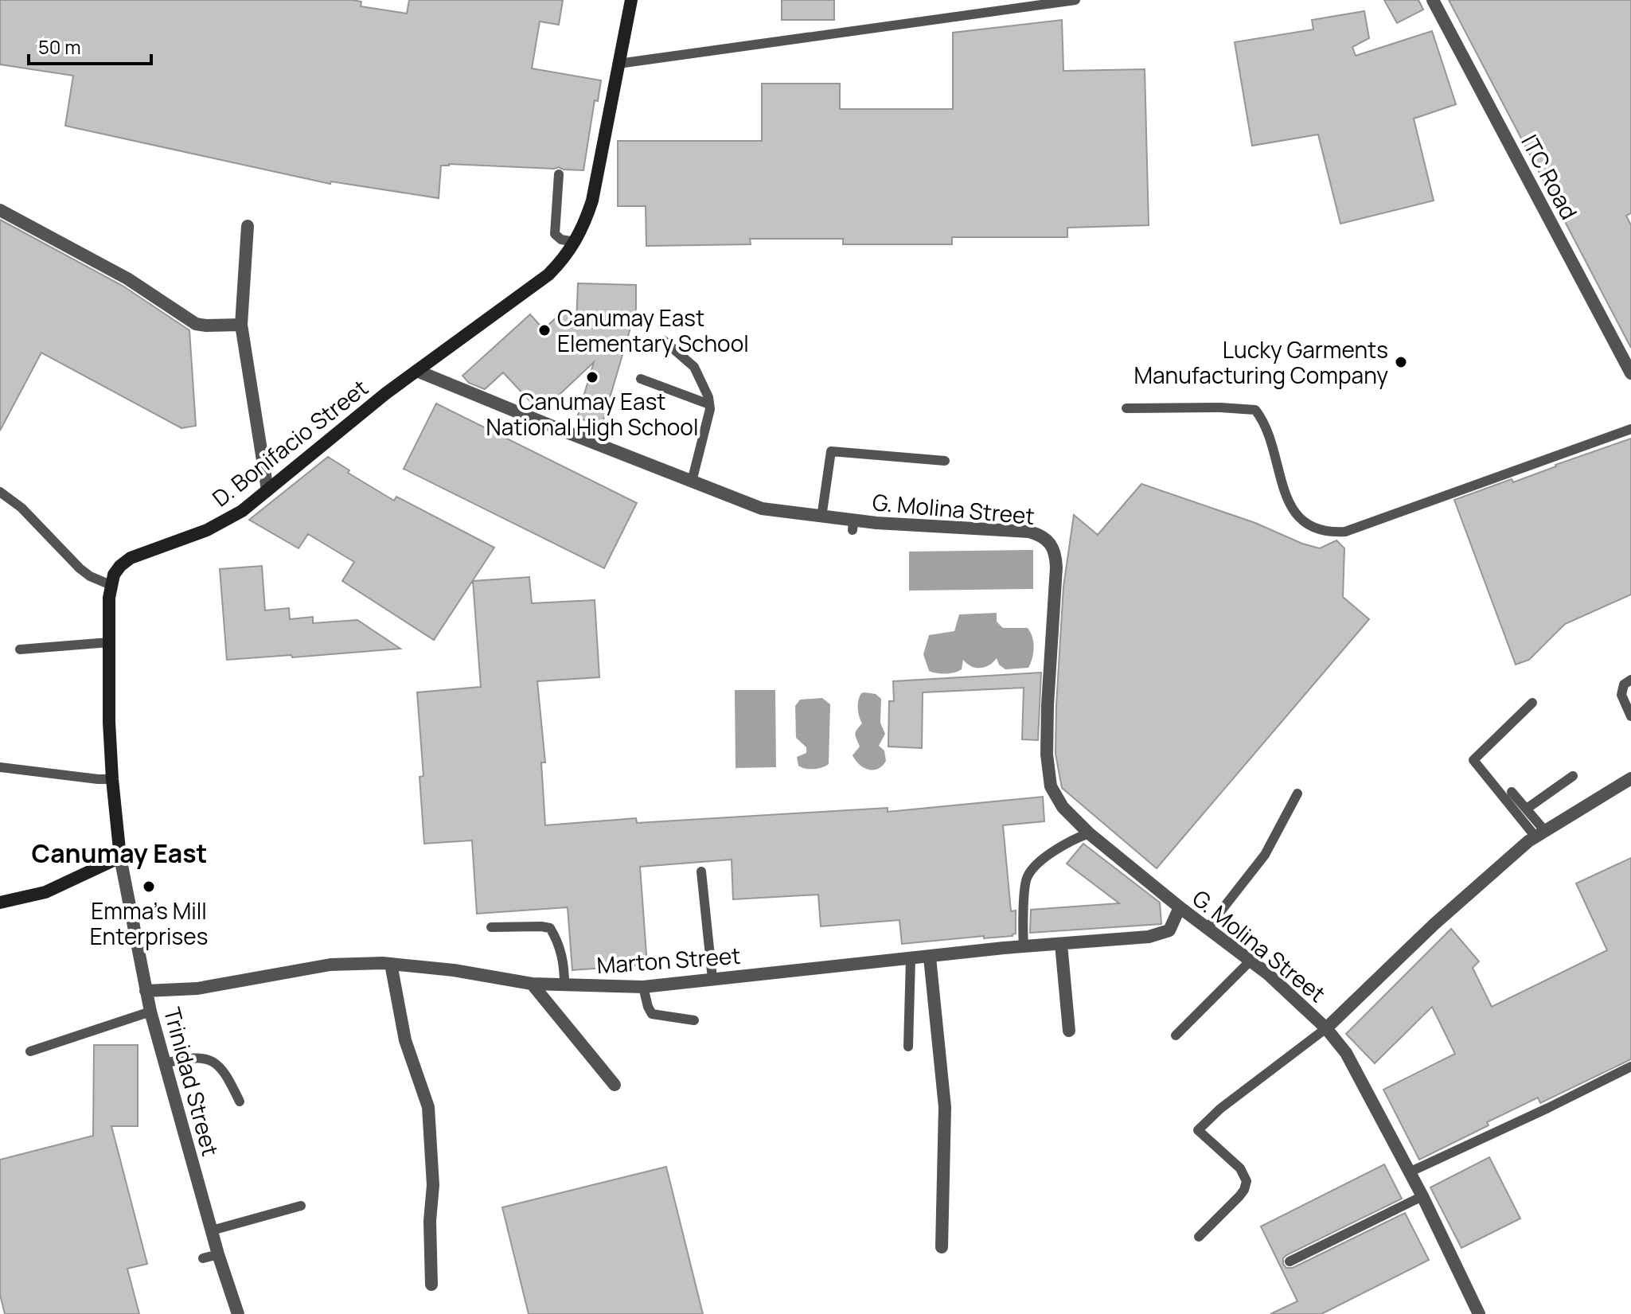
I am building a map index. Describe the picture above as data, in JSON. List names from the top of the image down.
{
  "streets": {
    "main road": ["D. Bonifacio Street"],
    "street": [
      "ITC Road",
      "G. Molina Street",
      "Marton Street",
      "Trinidad Street"
    ]
  },
  "crossings": [
    ["D. Bonifacio Street", "G. Molina Street"],
    ["G. Molina Street", "Marton Street"],
    ["Marton Street", "Trinidad Street"]
  ],
  "districts": ["Canumay East"],
  "places": [
    "Canumay East Elementary School",
    "Lucky Garments Manufacturing Company",
    "Canumay East National High School",
    "Emma's Mill Enterprises"
  ],
  "scale_bar": "50 m"
}
